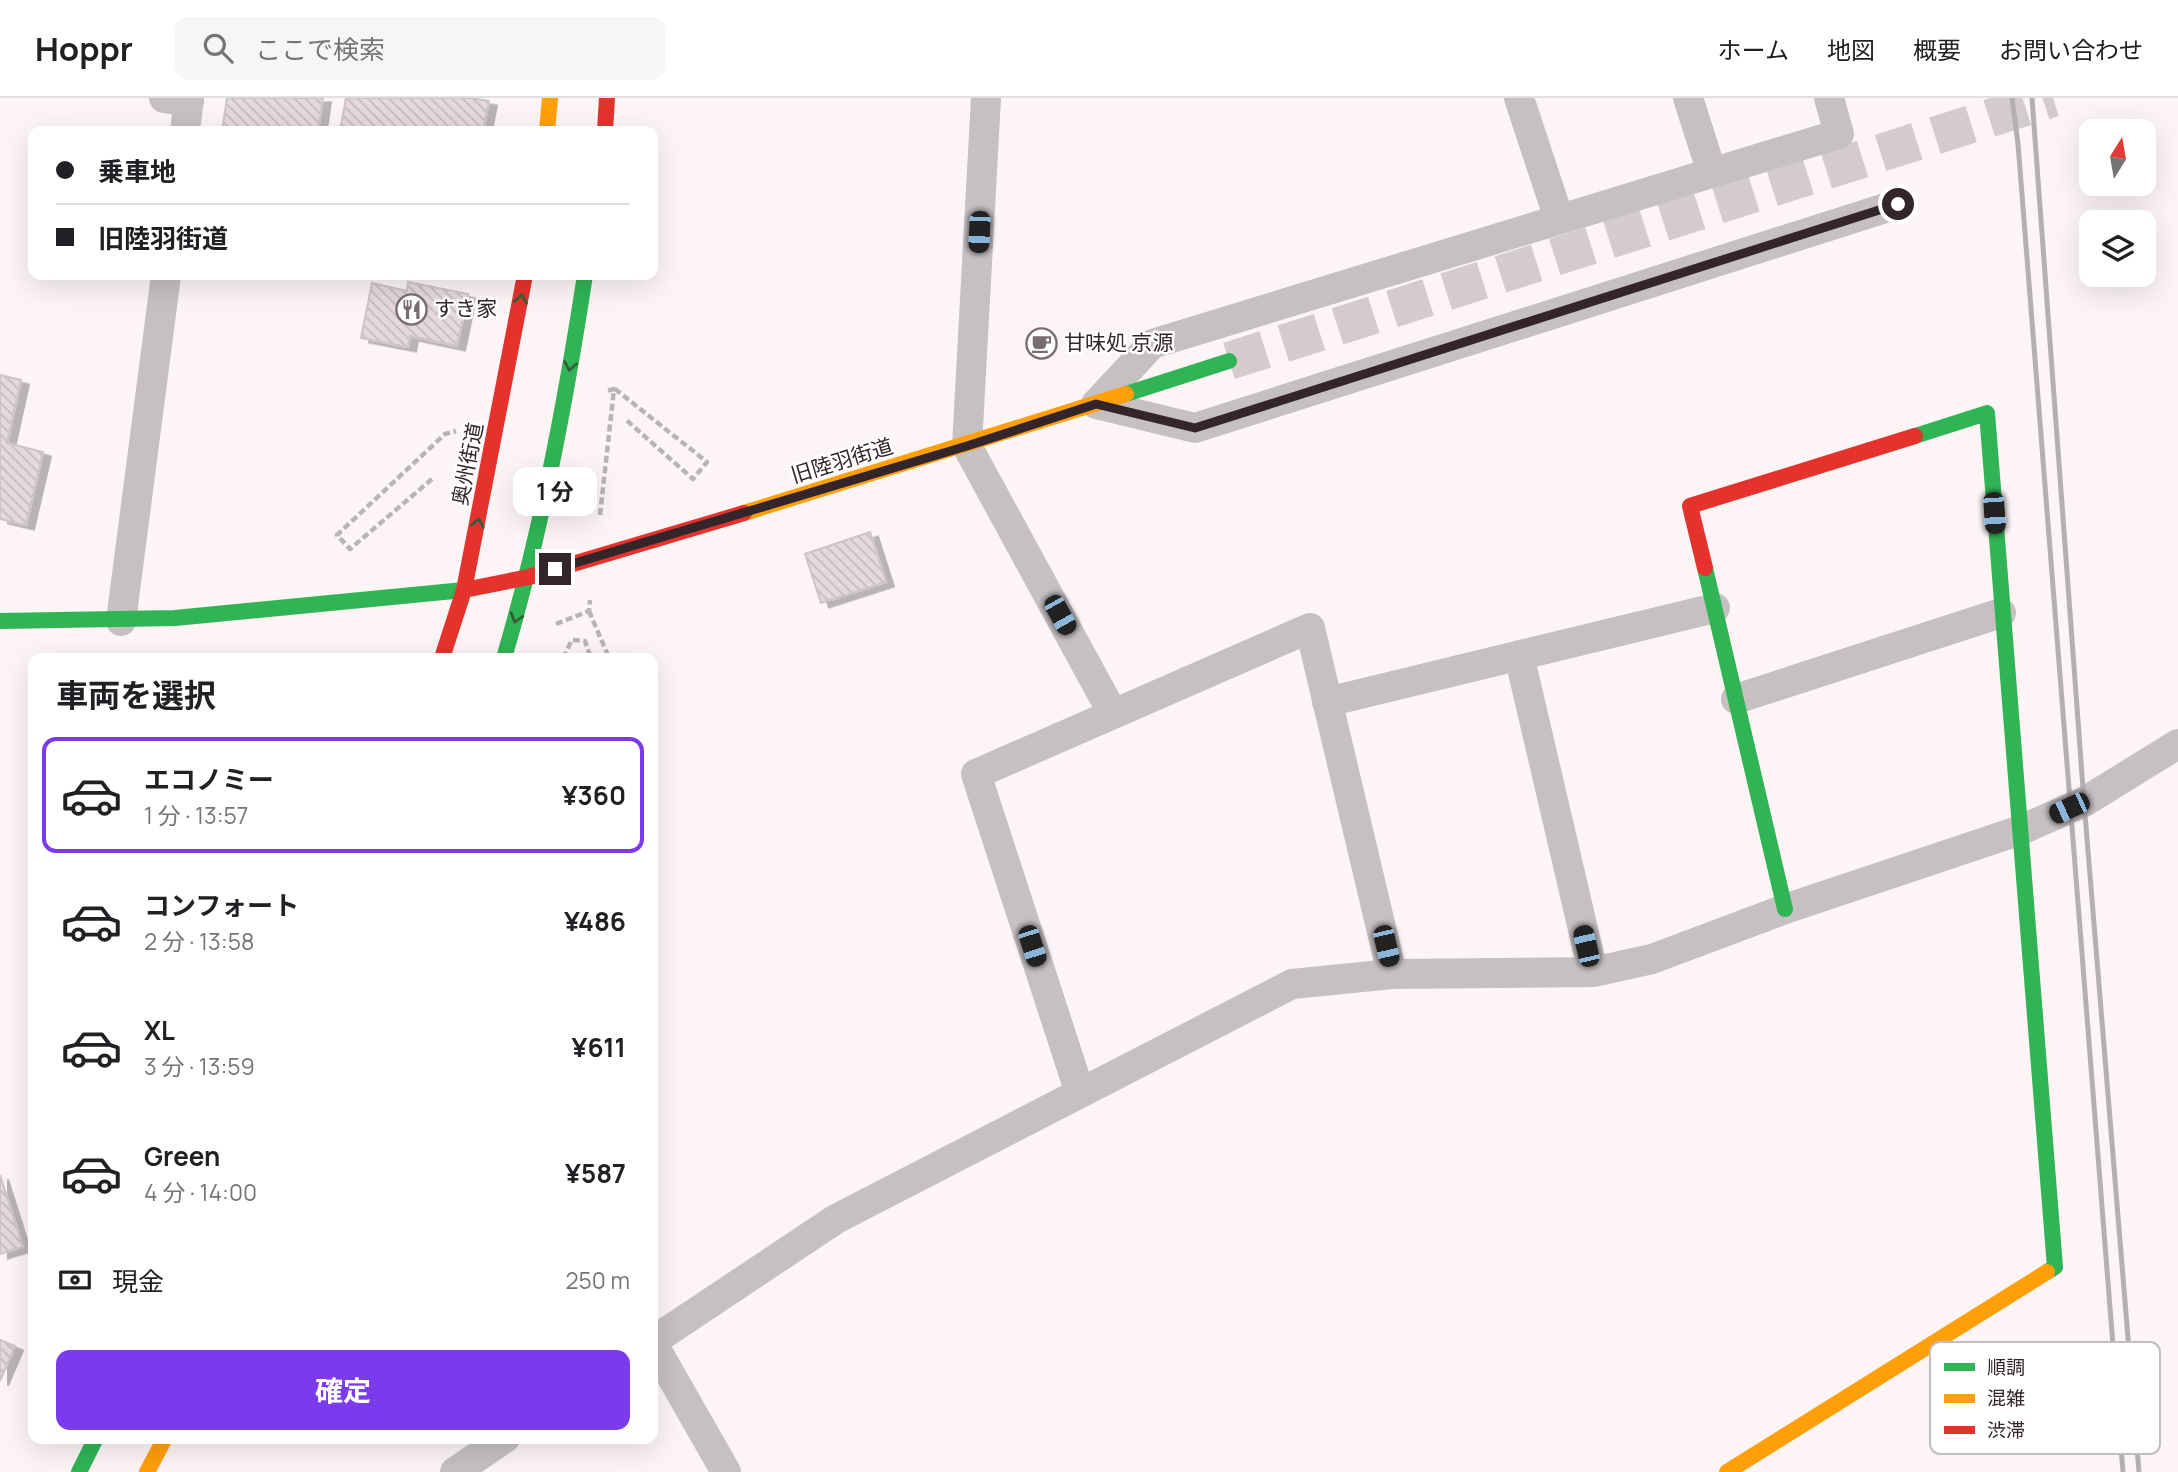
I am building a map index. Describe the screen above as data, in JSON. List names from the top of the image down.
{
  "streets": {
    "main road": ["旧陸羽街道", "奥州街道"]
  },
  "crossings": [
    ["旧陸羽街道", "奥州街道"]
  ],
  "places": {
    "restaurant": ["すき家"],
    "cafe": ["甘味処 京源"]
  },
  "legend": ["順調", "混雑", "渋滞"],
  "north": "top",
  "page": {
    "header": "Hoppr",
    "search": "ここで検索",
    "nav": [
      "ホーム",
      "地図",
      "概要",
      "お問い合わせ"
    ],
    "banner": ["乗車地", "旧陸羽街道"],
    "bubble": "1 分",
    "heading": "車両を選択",
    "list": [
      {
        "name": "エコノミー",
        "note": "1 分 · 13:57",
        "value": "¥360"
      },
      {
        "name": "コンフォート",
        "note": "2 分 · 13:58",
        "value": "¥486"
      },
      {
        "name": "XL",
        "note": "3 分 · 13:59",
        "value": "¥611"
      },
      {
        "name": "Green",
        "note": "4 分 · 14:00",
        "value": "¥587"
      }
    ],
    "pay": ["現金", "250 m"],
    "buttons": "確定"
  }
}
